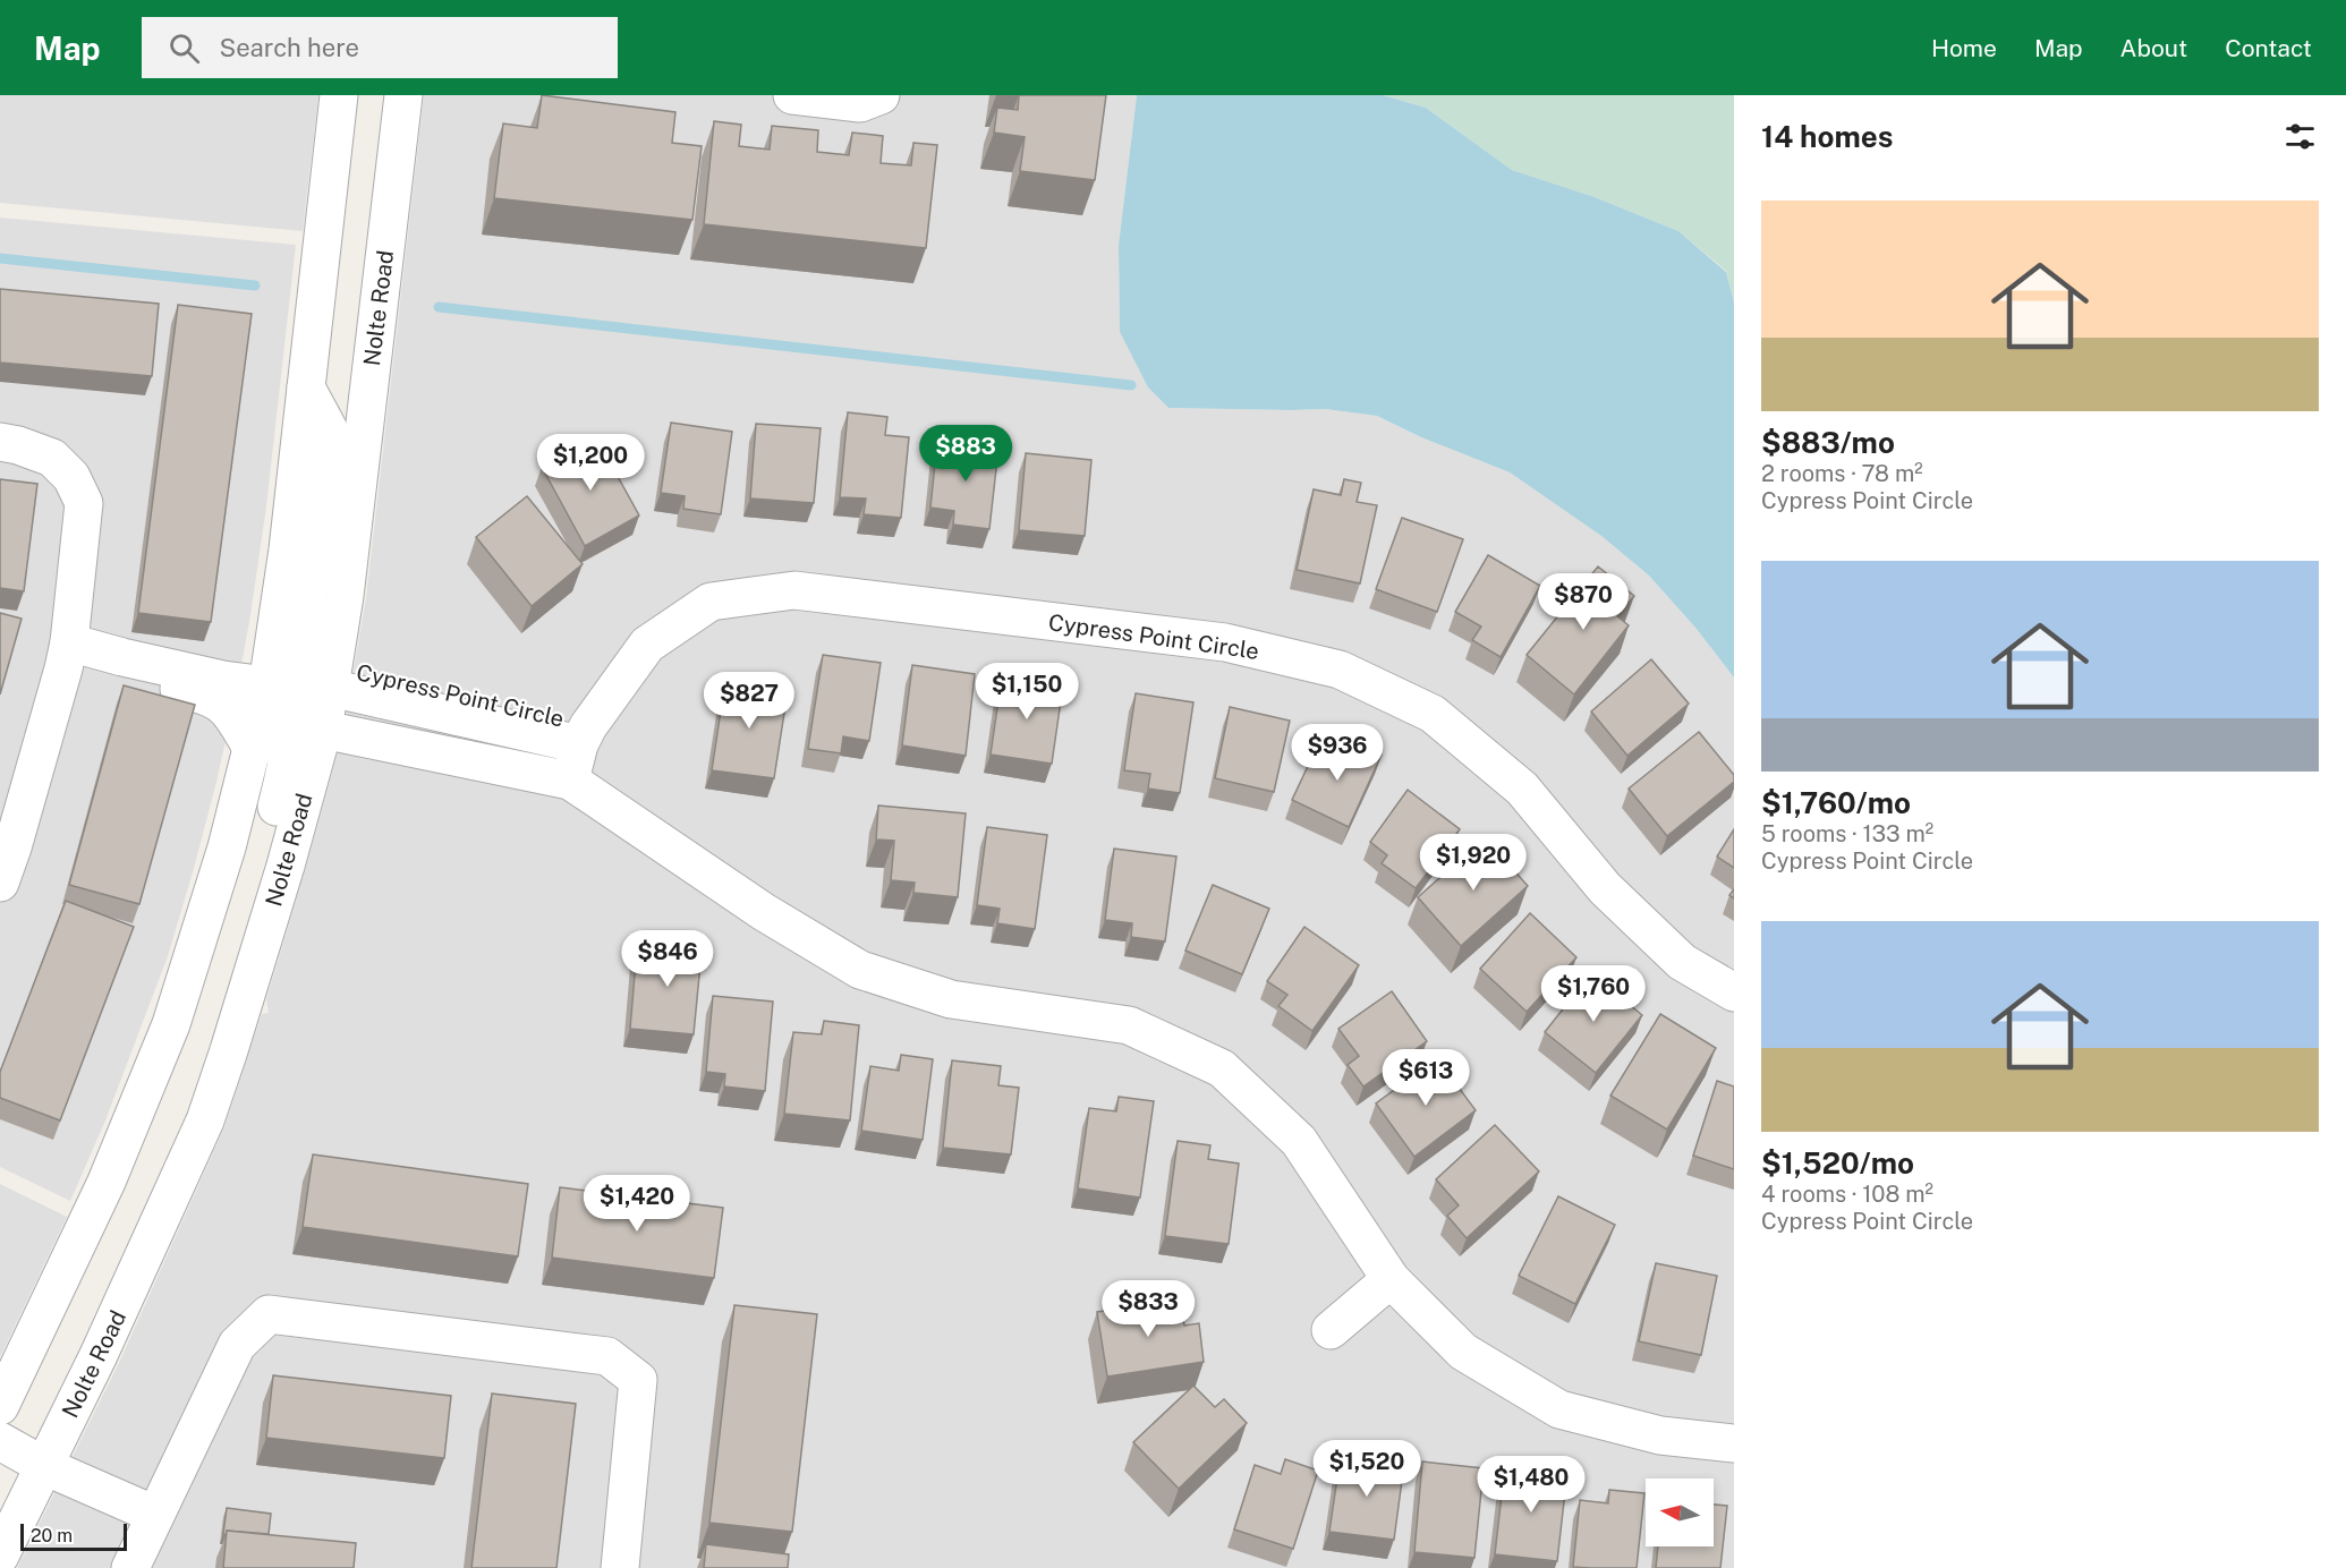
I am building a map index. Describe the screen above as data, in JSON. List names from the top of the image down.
{
  "streets": {
    "street": ["Nolte Road", "Cypress Point Circle"]
  },
  "crossings": [
    ["Nolte Road", "Cypress Point Circle"]
  ],
  "scale_bar": "20 m",
  "north": "left",
  "page": {
    "header": "Map",
    "search": "Search here",
    "nav": [
      "Home",
      "Map",
      "About",
      "Contact"
    ],
    "heading": "14 homes",
    "list": [
      {
        "name": "$883/mo",
        "note": "2 rooms · 78 m² · Cypress Point Circle"
      },
      {
        "name": "$1,760/mo",
        "note": "5 rooms · 133 m² · Cypress Point Circle"
      },
      {
        "name": "$1,520/mo",
        "note": "4 rooms · 108 m² · Cypress Point Circle"
      }
    ],
    "price": [
      "$883",
      "$1,200",
      "$870",
      "$1,150",
      "$827",
      "$936",
      "$1,920",
      "$846",
      "$1,760",
      "$613",
      "$1,420",
      "$833",
      "$1,520",
      "$1,480"
    ],
    "scale": "20 m"
  }
}
